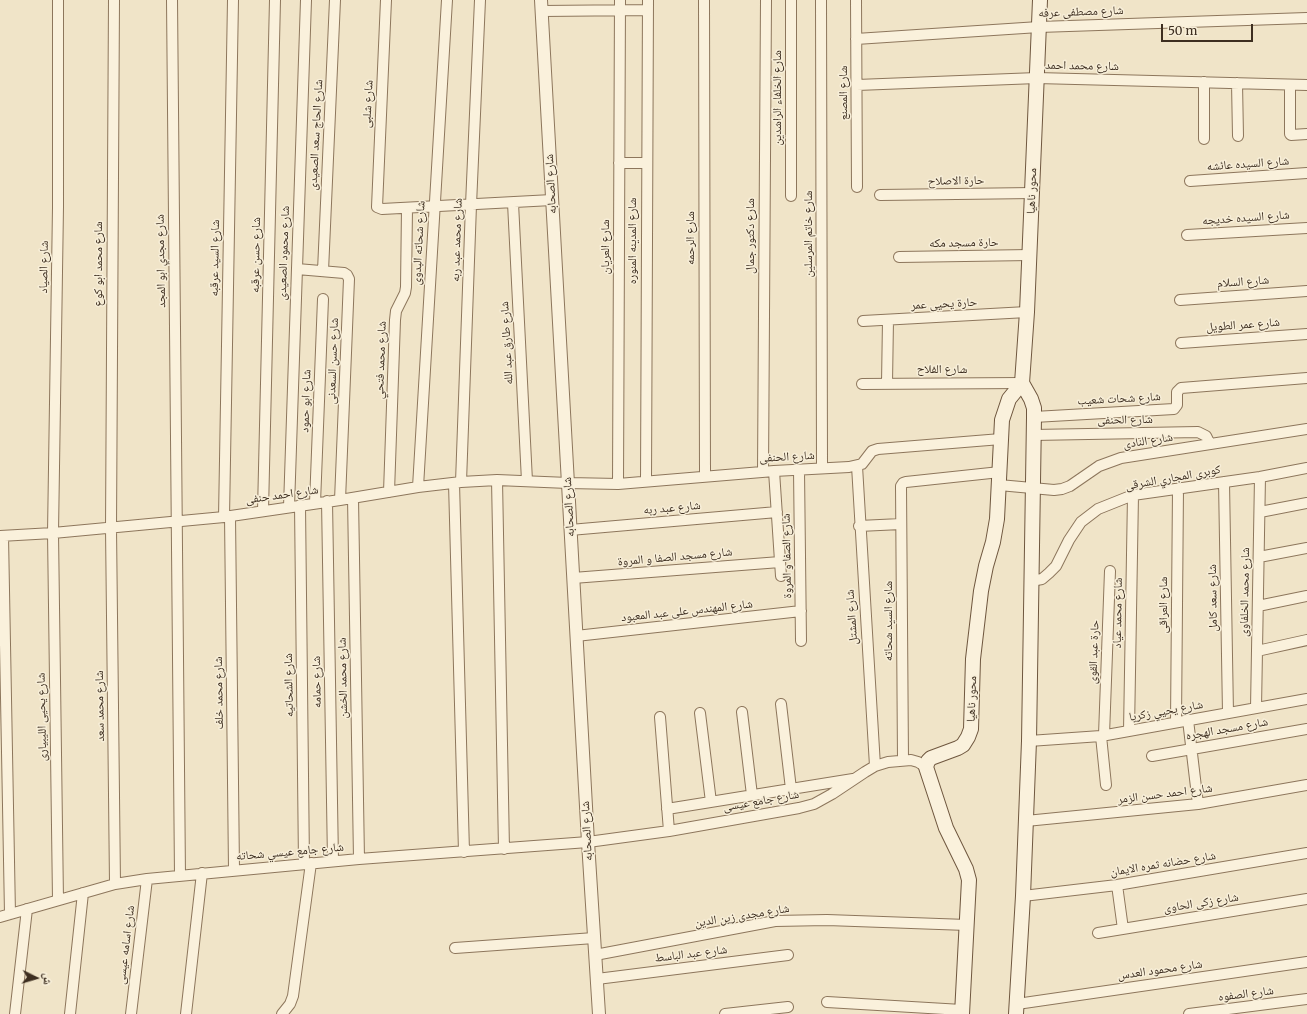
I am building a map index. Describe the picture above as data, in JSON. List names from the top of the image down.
{
  "streets": {
    "main road": ["محور ناهيا"],
    "street": [
      "شارع مصطفى عرفه",
      "شارع محمد احمد",
      "شارع المصنع",
      "شارع الخلفاء الراشدين",
      "شارع شلبى",
      "شارع الحاج سعد الصعيدى",
      "شارع السيده عائشه",
      "حارة الاصلاح",
      "شارع الصحابه",
      "شارع السيده خديجه",
      "شارع خاتم المرسلين",
      "شارع دكتور جمال",
      "شارع الرحمه",
      "شارع محمد عبد ربه",
      "شارع المدينه المنوره",
      "شارع شحاته البدوى",
      "حارة مسجد مكه",
      "شارع العريان",
      "شارع محمود الصعيدى",
      "شارع حسن عرقبه",
      "شارع السيد عرقبه",
      "شارع مجدي ابو المجد",
      "شارع محمد ابو كوع",
      "شارع الصياد",
      "شارع السلام",
      "حارة يحيى عمر",
      "شارع عمر الطويل",
      "شارع طارق عبد الله",
      "شارع محمد فتحي",
      "شارع حسن السعدنى",
      "شارع الفلاح",
      "شارع شحات شعيب",
      "شارع ابو حمود",
      "شارع الحنفى",
      "شارع النادى",
      "كوبرى المجاري الشرقى",
      "شارع احمد حنفى",
      "شارع عبد ربه",
      "شارع الصفا و المروة",
      "شارع مسجد الصفا و المروة",
      "شارع محمد الخلفاوى",
      "شارع سعد كامل",
      "شارع العراقى",
      "شارع المهندس على عبد المعبود",
      "شارع محمد عياد",
      "شارع المشتل",
      "شارع السيد شحاته",
      "حارة عبد القوى",
      "شارع محمد الخشن",
      "شارع حمامه",
      "شارع الشحاتيه",
      "شارع محمد خلف",
      "شارع محمد سعد",
      "شارع يحيي زكريا",
      "شارع يحيى الليبيارى",
      "شارع مسجد الهجره",
      "شارع احمد حسن الزمر",
      "شارع جامع عيسى",
      "شارع جامع عيسي شحاته",
      "شارع حضانه ثمره الايمان",
      "شارع زكى الحاوى",
      "شارع مجدى زين الدين",
      "شارع اسامه عيسى",
      "شارع عبد الباسط",
      "شارع محمود العدس",
      "شارع الصفوه"
    ]
  },
  "crossings": [
    ["شارع مصطفى عرفه", "شارع المصنع"],
    ["شارع مصطفى عرفه", "محور ناهيا"],
    ["شارع محمد احمد", "شارع المصنع"],
    ["شارع محمد احمد", "محور ناهيا"],
    ["شارع شلبى", "شارع محمد فتحي"],
    ["شارع الحاج سعد الصعيدى", "شارع حسن السعدنى"],
    ["حارة الاصلاح", "محور ناهيا"],
    ["شارع الصحابه", "شارع الحنفى"],
    ["شارع الصحابه", "شارع احمد حنفى"],
    ["شارع الصحابه", "شارع عبد ربه"],
    ["شارع الصحابه", "شارع مسجد الصفا و المروة"],
    ["شارع الصحابه", "شارع المهندس على عبد المعبود"],
    ["شارع الصحابه", "شارع جامع عيسى"],
    ["شارع الصحابه", "شارع جامع عيسي شحاته"],
    ["شارع الصحابه", "شارع مجدى زين الدين"],
    ["شارع الصحابه", "شارع عبد الباسط"],
    ["محور ناهيا", "حارة مسجد مكه"],
    ["محور ناهيا", "حارة يحيى عمر"],
    ["محور ناهيا", "شارع الفلاح"],
    ["محور ناهيا", "شارع النادى"],
    ["محور ناهيا", "شارع جامع عيسى"],
    ["شارع خاتم المرسلين", "شارع الحنفى"],
    ["شارع دكتور جمال", "شارع الحنفى"],
    ["شارع الرحمه", "شارع الحنفى"],
    ["شارع محمد عبد ربه", "شارع احمد حنفى"],
    ["شارع محمد عبد ربه", "شارع جامع عيسي شحاته"],
    ["شارع المدينه المنوره", "شارع الحنفى"],
    ["شارع شحاته البدوى", "شارع احمد حنفى"],
    ["شارع العريان", "شارع الحنفى"],
    ["شارع محمود الصعيدى", "شارع حسن السعدنى"],
    ["شارع محمود الصعيدى", "شارع احمد حنفى"],
    ["شارع حسن عرقبه", "شارع احمد حنفى"],
    ["شارع السيد عرقبه", "شارع احمد حنفى"],
    ["شارع السيد عرقبه", "شارع محمد خلف"],
    ["شارع مجدي ابو المجد", "شارع احمد حنفى"],
    ["شارع مجدي ابو المجد", "شارع جامع عيسي شحاته"],
    ["شارع محمد ابو كوع", "شارع احمد حنفى"],
    ["شارع محمد ابو كوع", "شارع محمد سعد"],
    ["شارع الصياد", "شارع احمد حنفى"],
    ["شارع الصياد", "شارع يحيى الليبيارى"],
    ["شارع طارق عبد الله", "شارع احمد حنفى"],
    ["شارع محمد فتحي", "شارع احمد حنفى"],
    ["شارع حسن السعدنى", "شارع احمد حنفى"],
    ["شارع ابو حمود", "شارع احمد حنفى"],
    ["شارع الحنفى", "شارع النادى"],
    ["شارع الحنفى", "شارع احمد حنفى"],
    ["شارع الحنفى", "شارع الصفا و المروة"],
    ["شارع الحنفى", "شارع المشتل"],
    ["شارع النادى", "شارع السيد شحاته"],
    ["كوبرى المجاري الشرقى", "شارع محمد الخلفاوى"],
    ["كوبرى المجاري الشرقى", "شارع سعد كامل"],
    ["كوبرى المجاري الشرقى", "شارع العراقى"],
    ["كوبرى المجاري الشرقى", "شارع محمد عياد"],
    ["شارع احمد حنفى", "شارع محمد الخشن"],
    ["شارع احمد حنفى", "شارع حمامه"],
    ["شارع احمد حنفى", "شارع الشحاتيه"],
    ["شارع احمد حنفى", "شارع محمد خلف"],
    ["شارع احمد حنفى", "شارع محمد سعد"],
    ["شارع احمد حنفى", "شارع يحيى الليبيارى"],
    ["شارع الصفا و المروة", "شارع المهندس على عبد المعبود"],
    ["شارع محمد الخلفاوى", "شارع يحيي زكريا"],
    ["شارع سعد كامل", "شارع يحيي زكريا"],
    ["شارع العراقى", "شارع يحيي زكريا"],
    ["شارع محمد عياد", "شارع يحيي زكريا"],
    ["شارع المشتل", "شارع جامع عيسى"],
    ["شارع السيد شحاته", "شارع جامع عيسى"],
    ["حارة عبد القوى", "شارع يحيي زكريا"],
    ["شارع محمد الخشن", "شارع جامع عيسي شحاته"],
    ["شارع حمامه", "شارع جامع عيسي شحاته"],
    ["شارع الشحاتيه", "شارع جامع عيسي شحاته"],
    ["شارع محمد خلف", "شارع جامع عيسي شحاته"],
    ["شارع محمد سعد", "شارع جامع عيسي شحاته"],
    ["شارع يحيى الليبيارى", "شارع جامع عيسي شحاته"],
    ["شارع جامع عيسى", "شارع جامع عيسي شحاته"],
    ["شارع جامع عيسي شحاته", "شارع اسامه عيسى"]
  ],
  "scale_bar": "50 m",
  "north": "right"
}
